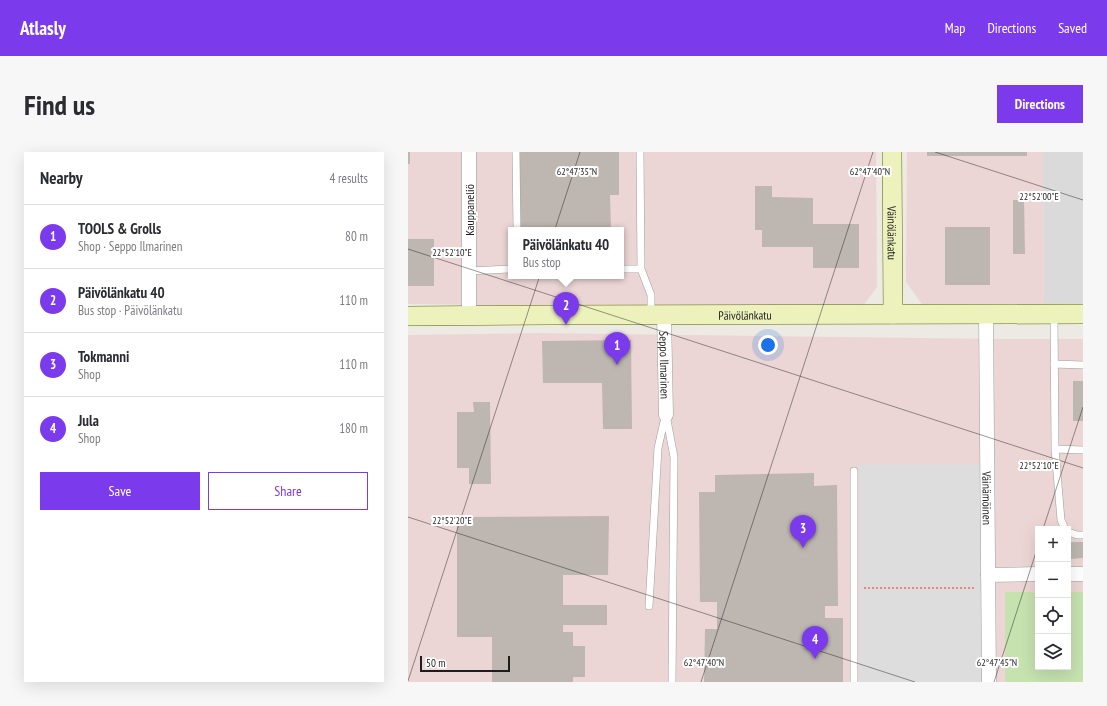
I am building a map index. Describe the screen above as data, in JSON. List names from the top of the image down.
{
  "streets": {
    "street": [
      "Kauppaneliö",
      "Väinölänkatu",
      "Päivölänkatu",
      "Seppo Ilmarinen",
      "Väinämöinen"
    ]
  },
  "crossings": [
    ["Kauppaneliö", "Päivölänkatu"],
    ["Väinölänkatu", "Päivölänkatu"],
    ["Päivölänkatu", "Seppo Ilmarinen"],
    ["Päivölänkatu", "Väinämöinen"]
  ],
  "scale_bar": "50 m",
  "page": {
    "header": "Atlasly",
    "nav": ["Map", "Directions", "Saved"],
    "buttons": [
      "Directions",
      ["Save", "Share"]
    ],
    "title": "Find us",
    "heading": ["Nearby", "4 results"],
    "list": [
      {
        "mark": "1",
        "name": "TOOLS & Grolls",
        "note": "Shop · Seppo Ilmarinen",
        "value": "80 m"
      },
      {
        "mark": "2",
        "name": "Päivölänkatu 40",
        "note": "Bus stop · Päivölänkatu",
        "value": "110 m"
      },
      {
        "mark": "3",
        "name": "Tokmanni",
        "note": "Shop",
        "value": "110 m"
      },
      {
        "mark": "4",
        "name": "Jula",
        "note": "Shop",
        "value": "180 m"
      }
    ],
    "popup": ["Päivölänkatu 40", "Bus stop"],
    "pins": [
      "2",
      "1",
      "3",
      "4"
    ],
    "map_buttons": ["+", "−"],
    "scale": "50 m"
  },
  "coordinates": [
    "62°47'35\"N",
    "62°47'40\"N",
    "22°52'00\"E",
    "22°52'10\"E",
    "22°52'20\"E",
    "62°47'45\"N"
  ]
}
